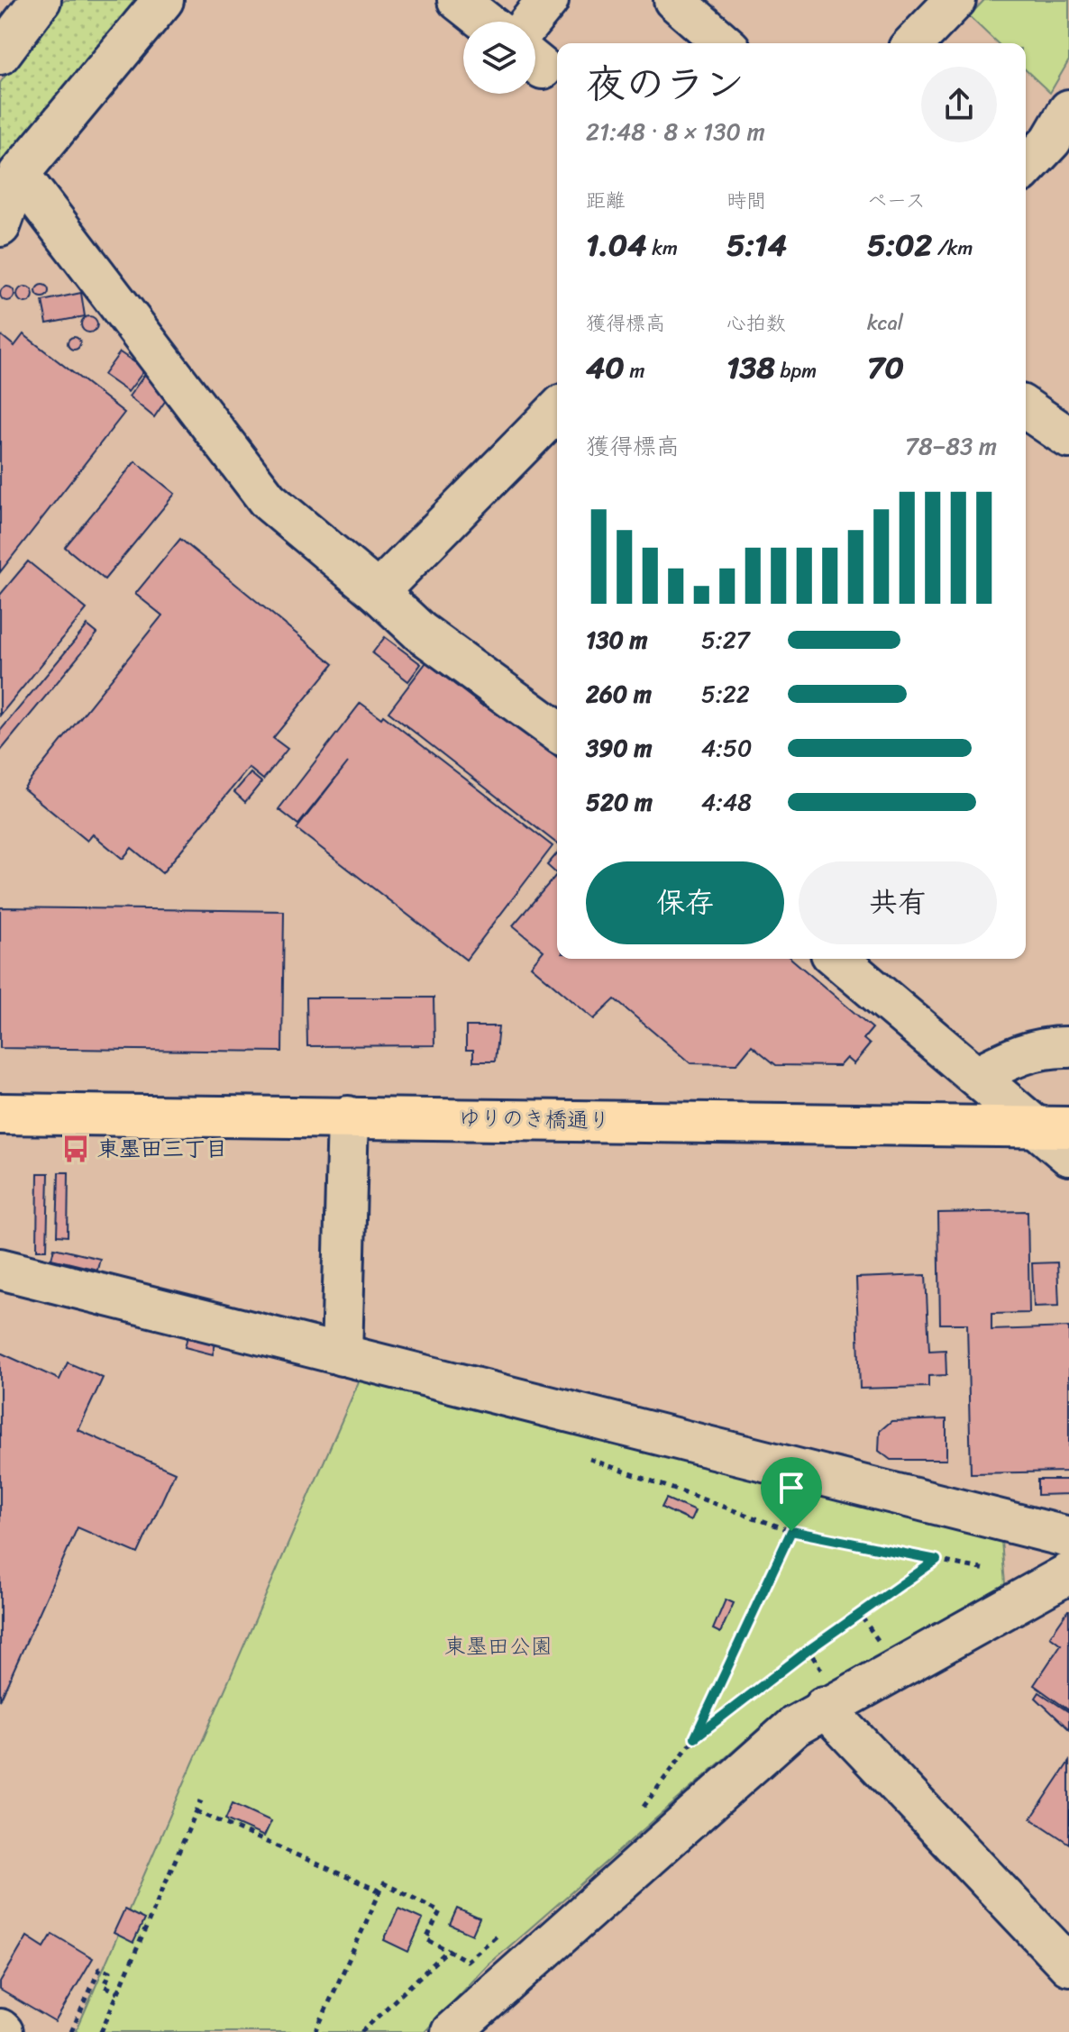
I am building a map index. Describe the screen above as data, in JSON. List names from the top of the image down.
{
  "streets": {
    "main road": ["ゆりのき橋通り"]
  },
  "parks": ["東墨田公園"],
  "places": {
    "bus stop": ["東墨田三丁目"]
  },
  "page": {
    "heading": ["夜のラン", "21:48 · 8 × 130 m"],
    "stats": [
      ["距離", "1.04 km"],
      ["時間", "5:14"],
      ["ペース", "5:02 /km"],
      ["獲得標高", "40 m"],
      ["心拍数", "138 bpm"],
      ["kcal", "70"]
    ],
    "chart": ["獲得標高", "78–83 m"],
    "list": [
      {
        "name": "130 m",
        "note": "5:27"
      },
      {
        "name": "260 m",
        "note": "5:22"
      },
      {
        "name": "390 m",
        "note": "4:50"
      },
      {
        "name": "520 m",
        "note": "4:48"
      }
    ],
    "buttons": ["保存", "共有"]
  }
}
